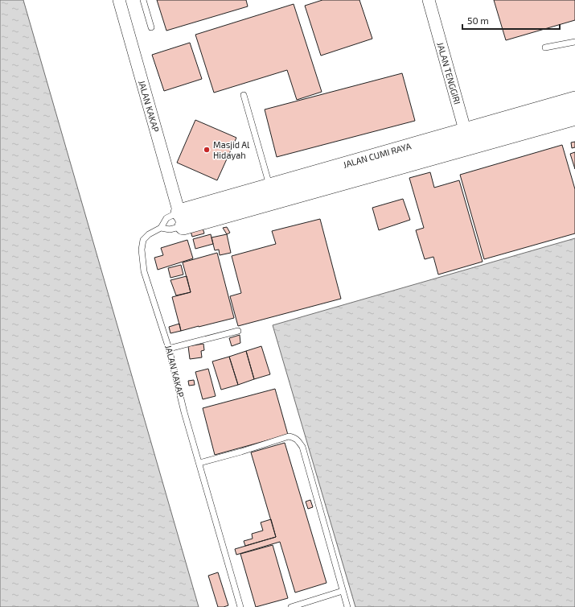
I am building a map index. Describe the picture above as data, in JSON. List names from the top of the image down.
{
  "streets": {
    "street": ["JALAN TENGGIRI", "JALAN KAKAP", "JALAN CUMI RAYA"]
  },
  "crossings": [
    ["JALAN TENGGIRI", "JALAN CUMI RAYA"],
    ["JALAN KAKAP", "JALAN CUMI RAYA"]
  ],
  "places": ["Masjid Al Hidayah"],
  "scale_bar": "50 m"
}
